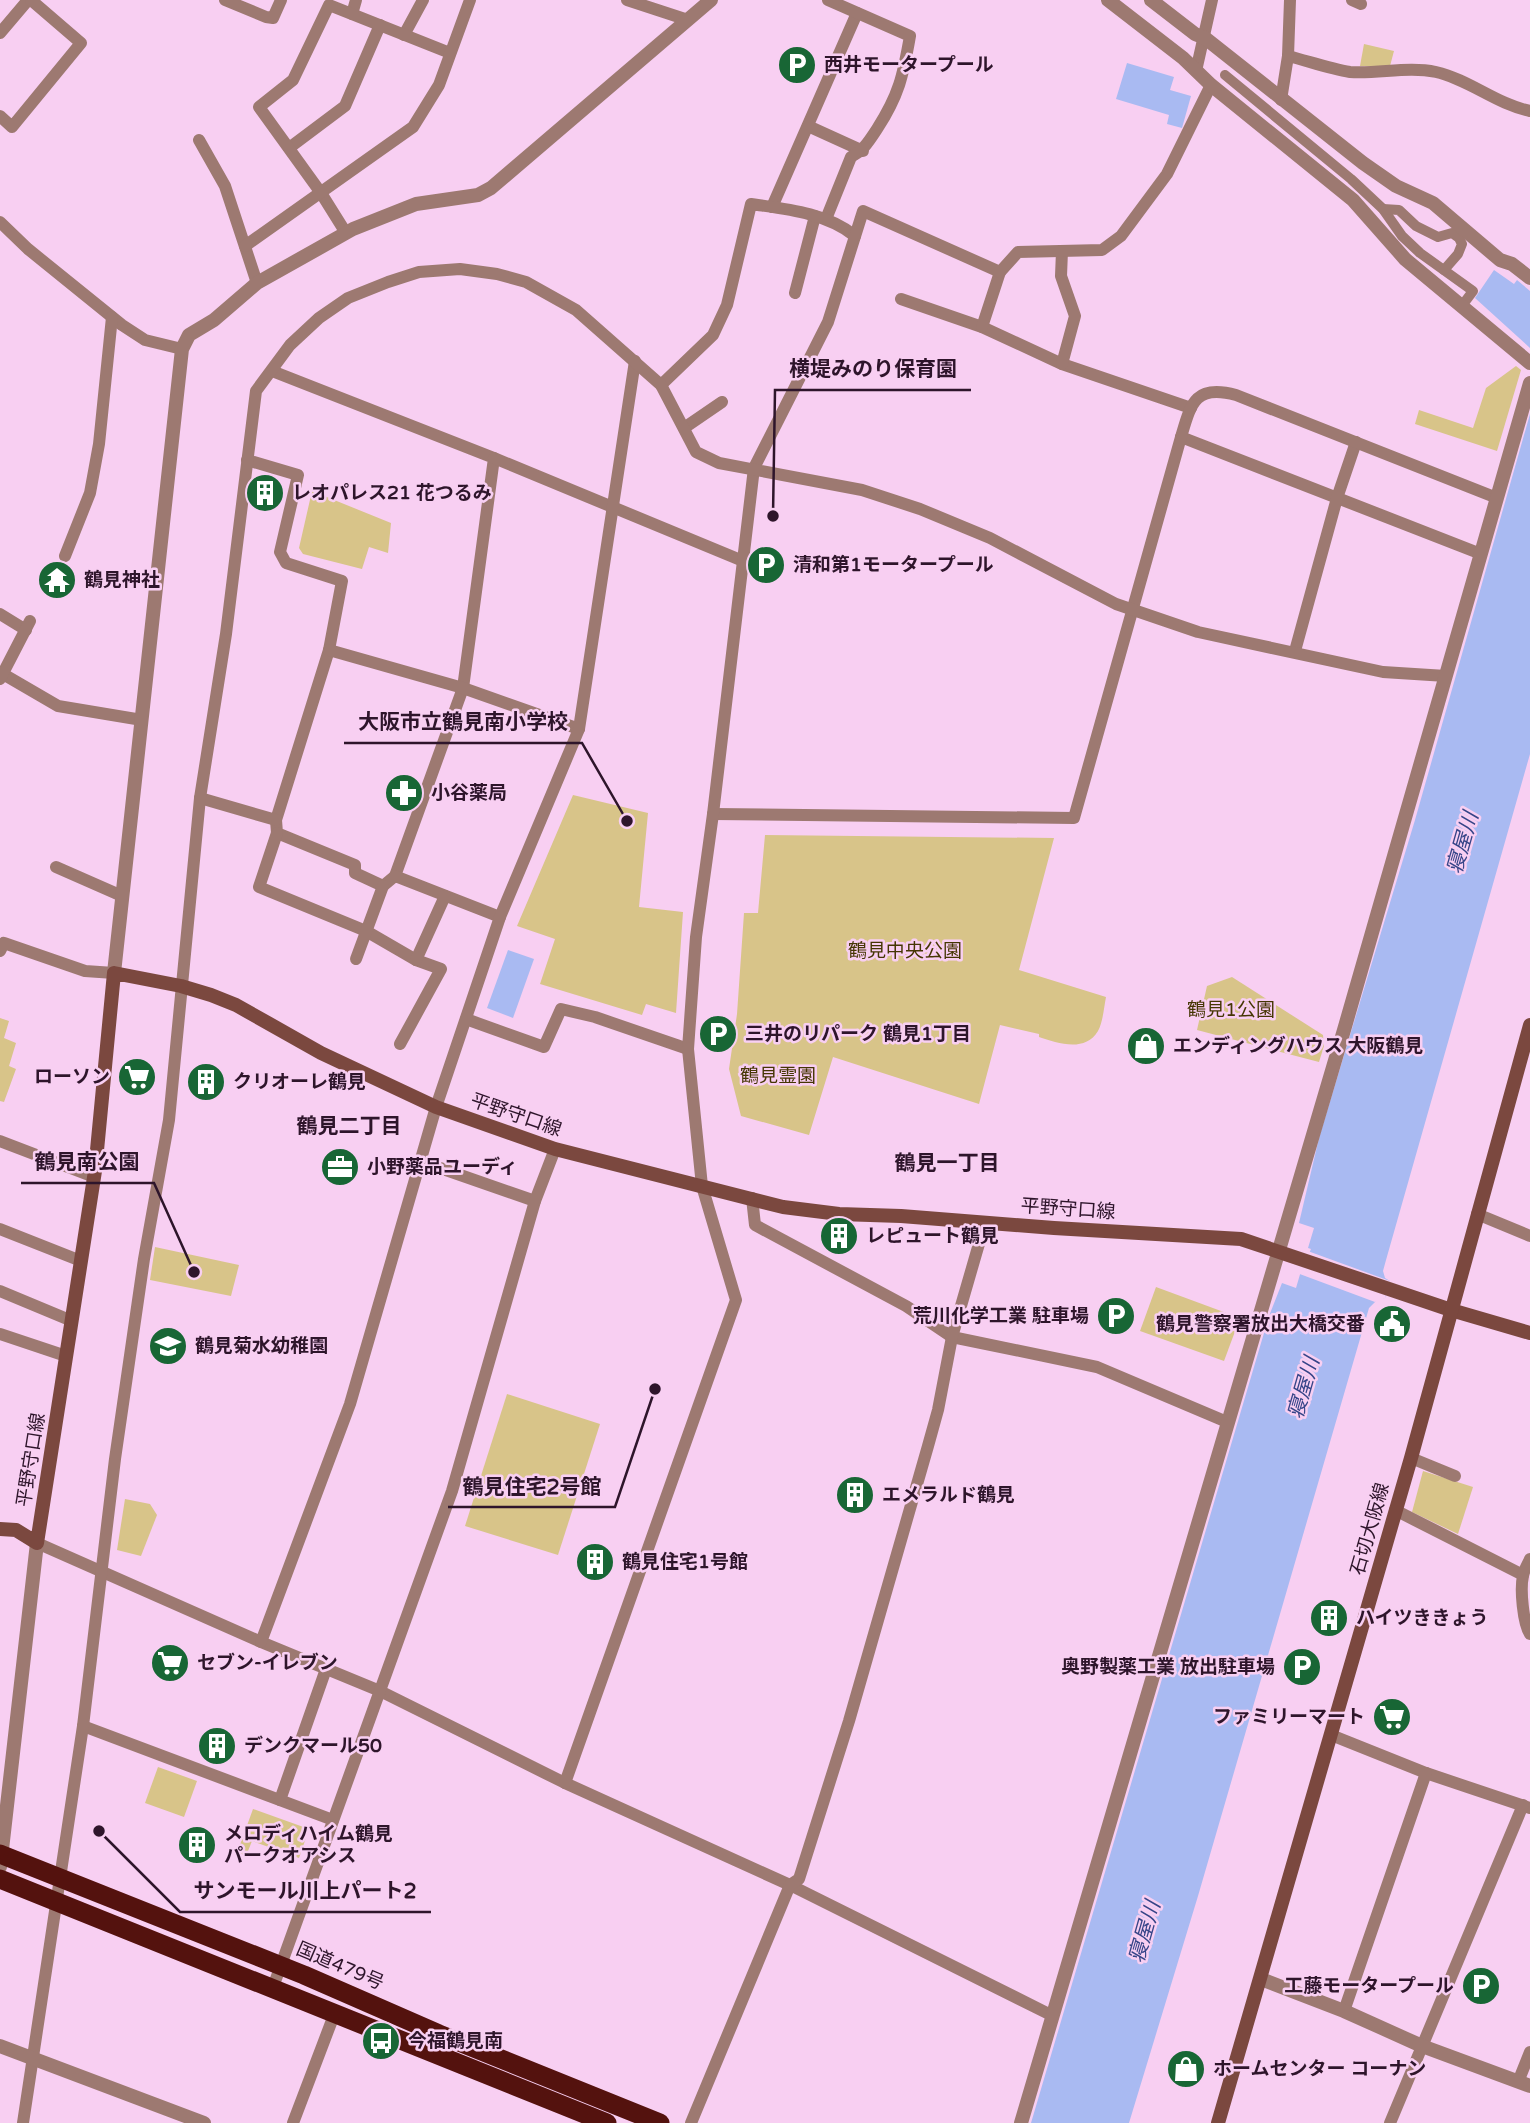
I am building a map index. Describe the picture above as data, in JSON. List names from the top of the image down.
{
  "streets": {
    "highway": ["国道479号"],
    "main road": ["平野守口線", "石切大阪線"]
  },
  "crossings": [
    ["平野守口線", "石切大阪線"]
  ],
  "districts": ["鶴見二丁目", "鶴見一丁目"],
  "water": ["寝屋川"],
  "parks": ["鶴見中央公園", "鶴見1公園", "鶴見霊園"],
  "places": {
    "parking": [
      "西井モータープール",
      "清和第1モータープール",
      "三井のリパーク 鶴見1丁目",
      "荒川化学工業 駐車場",
      "奥野製薬工業 放出駐車場",
      "工藤モータープール"
    ],
    "building": [
      "レオパレス21 花つるみ",
      "クリオーレ鶴見",
      "レピュート鶴見",
      "エメラルド鶴見",
      "鶴見住宅1号館",
      "ハイツききょう",
      "デンクマール50",
      "メロディハイム鶴見 パークオアシス"
    ],
    "other": [
      "横堤みのり保育園",
      "大阪市立鶴見南小学校",
      "鶴見南公園",
      "鶴見住宅2号館",
      "サンモール川上パート2"
    ],
    "temple": ["鶴見神社"],
    "pharmacy": ["小谷薬局"],
    "shop": ["エンディングハウス 大阪鶴見", "ホームセンター コーナン"],
    "supermarket": ["ローソン", "セブン-イレブン", "ファミリーマート"],
    "office": ["小野薬品ユーディ"],
    "public building": ["鶴見警察署放出大橋交番"],
    "school or university": ["鶴見菊水幼稚園"],
    "bus stop": ["今福鶴見南"]
  }
}
